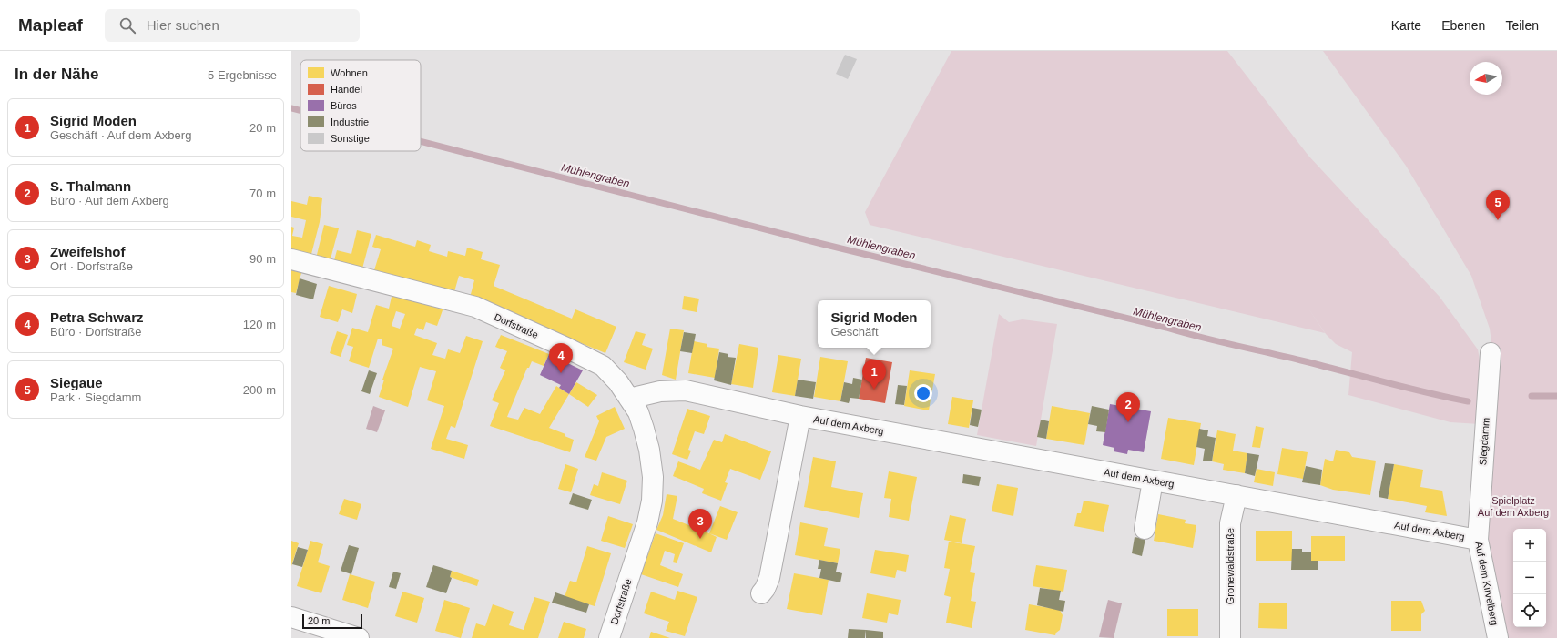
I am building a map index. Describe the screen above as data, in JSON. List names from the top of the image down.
{
  "streets": {
    "street": [
      "Dorfstraße",
      "Auf dem Axberg",
      "Siegdamm",
      "Gronewaldstraße",
      "Auf dem Kirvelberg"
    ]
  },
  "crossings": [
    ["Dorfstraße", "Auf dem Axberg"],
    ["Auf dem Axberg", "Siegdamm"],
    ["Auf dem Axberg", "Gronewaldstraße"],
    ["Auf dem Axberg", "Auf dem Kirvelberg"],
    ["Siegdamm", "Auf dem Kirvelberg"]
  ],
  "water": ["Mühlengraben"],
  "parks": ["Spielplatz Auf dem Axberg"],
  "legend": [
    "Wohnen",
    "Handel",
    "Büros",
    "Industrie",
    "Sonstige"
  ],
  "scale_bar": "20 m",
  "north": "left",
  "page": {
    "header": "Mapleaf",
    "search": "Hier suchen",
    "nav": ["Karte", "Ebenen", "Teilen"],
    "heading": ["In der Nähe", "5 Ergebnisse"],
    "list": [
      {
        "mark": "1",
        "name": "Sigrid Moden",
        "note": "Geschäft · Auf dem Axberg",
        "value": "20 m"
      },
      {
        "mark": "2",
        "name": "S. Thalmann",
        "note": "Büro · Auf dem Axberg",
        "value": "70 m"
      },
      {
        "mark": "3",
        "name": "Zweifelshof",
        "note": "Ort · Dorfstraße",
        "value": "90 m"
      },
      {
        "mark": "4",
        "name": "Petra Schwarz",
        "note": "Büro · Dorfstraße",
        "value": "120 m"
      },
      {
        "mark": "5",
        "name": "Siegaue",
        "note": "Park · Siegdamm",
        "value": "200 m"
      }
    ],
    "pins": [
      "5",
      "4",
      "1",
      "2",
      "3"
    ],
    "popup": ["Sigrid Moden", "Geschäft"],
    "map_buttons": ["+", "−"],
    "scale": "20 m"
  }
}
